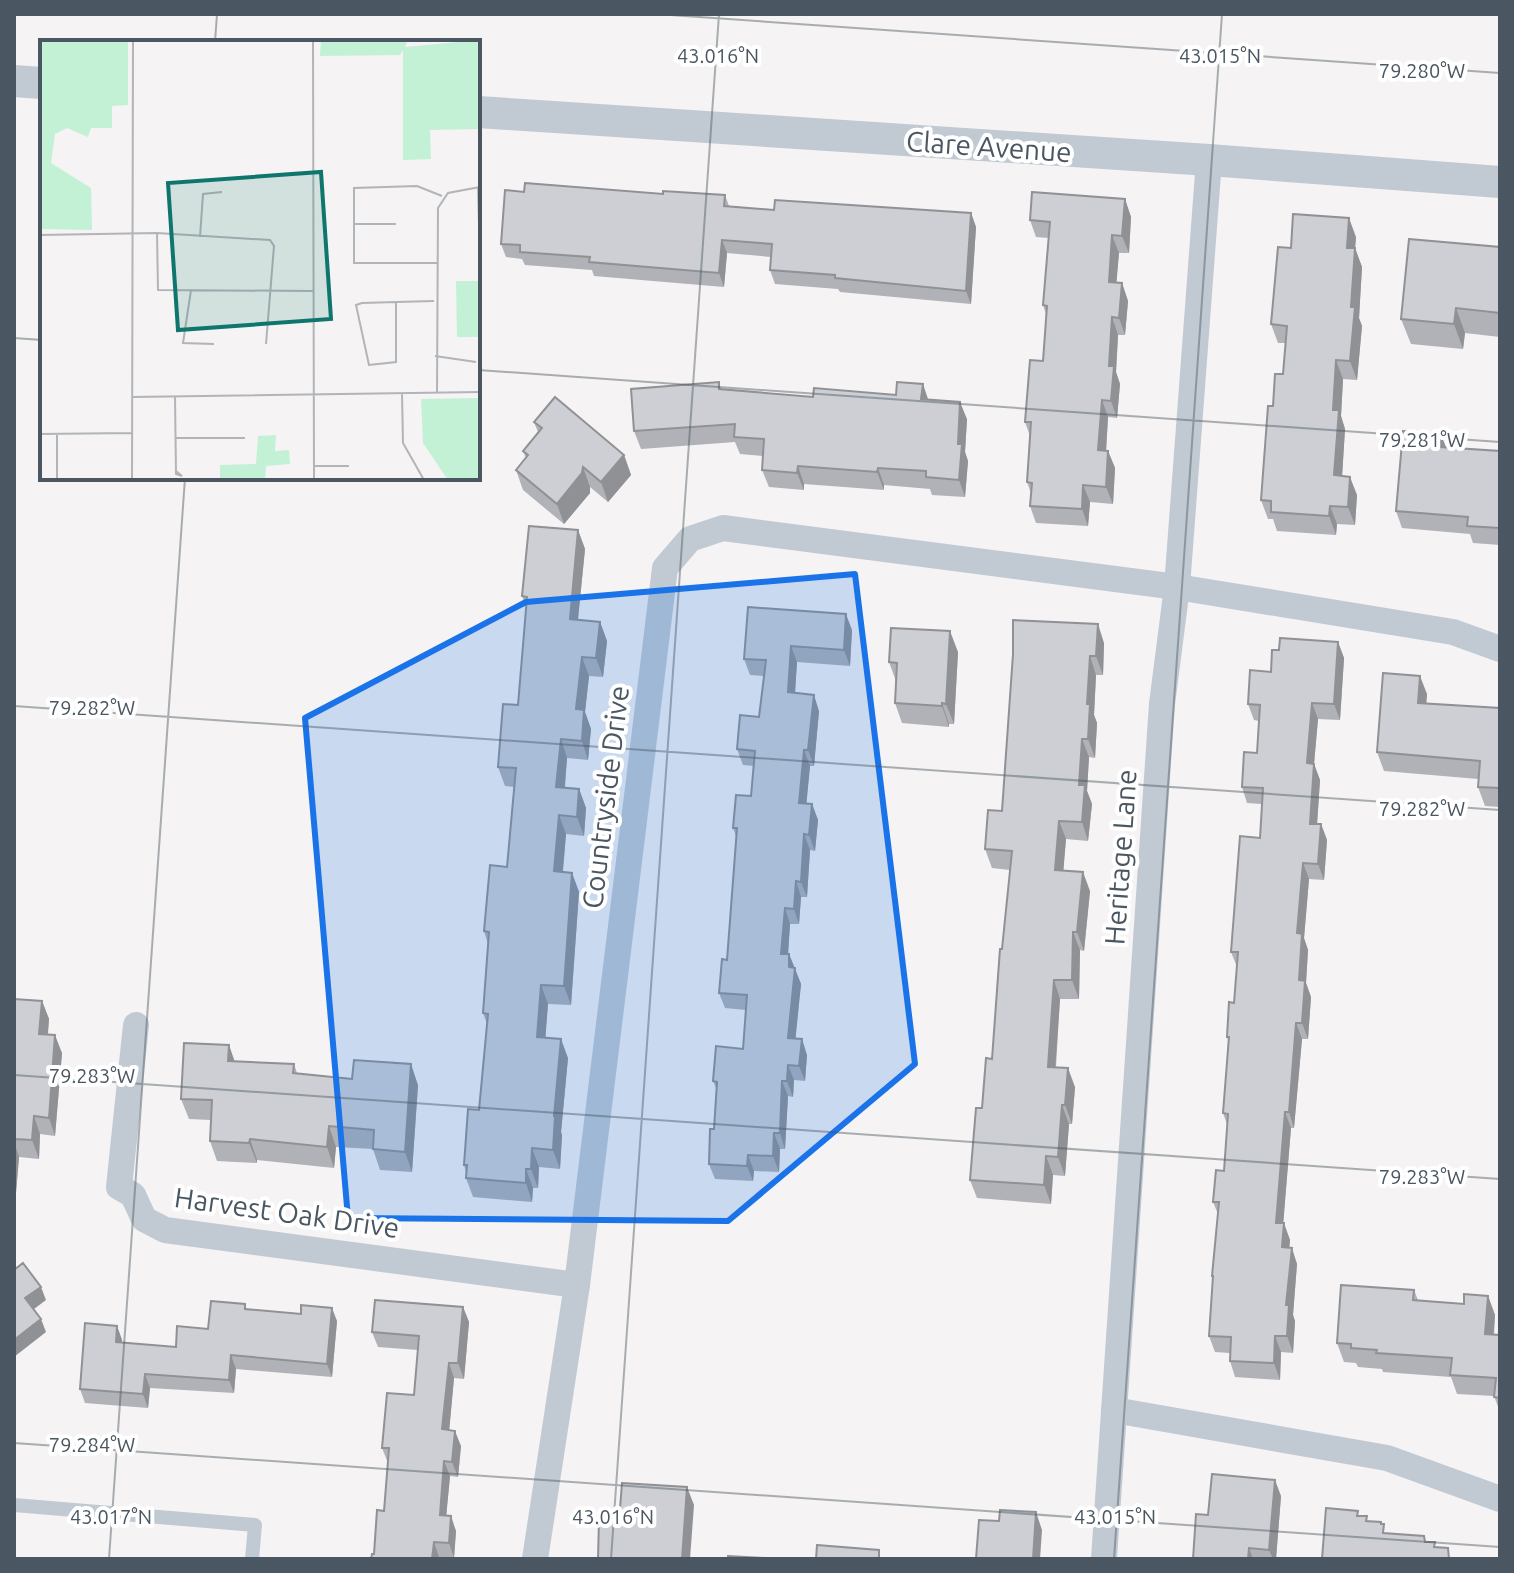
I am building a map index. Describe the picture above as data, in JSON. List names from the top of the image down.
{
  "streets": {
    "street": [
      "Clare Avenue",
      "Countryside Drive",
      "Heritage Lane",
      "Harvest Oak Drive"
    ]
  },
  "crossings": [
    ["Clare Avenue", "Heritage Lane"],
    ["Countryside Drive", "Heritage Lane"],
    ["Countryside Drive", "Harvest Oak Drive"]
  ],
  "coordinates": [
    "43.016°N",
    "43.015°N",
    "79.280°W",
    "79.281°W",
    "79.282°W",
    "79.283°W",
    "79.284°W",
    "43.017°N"
  ]
}
